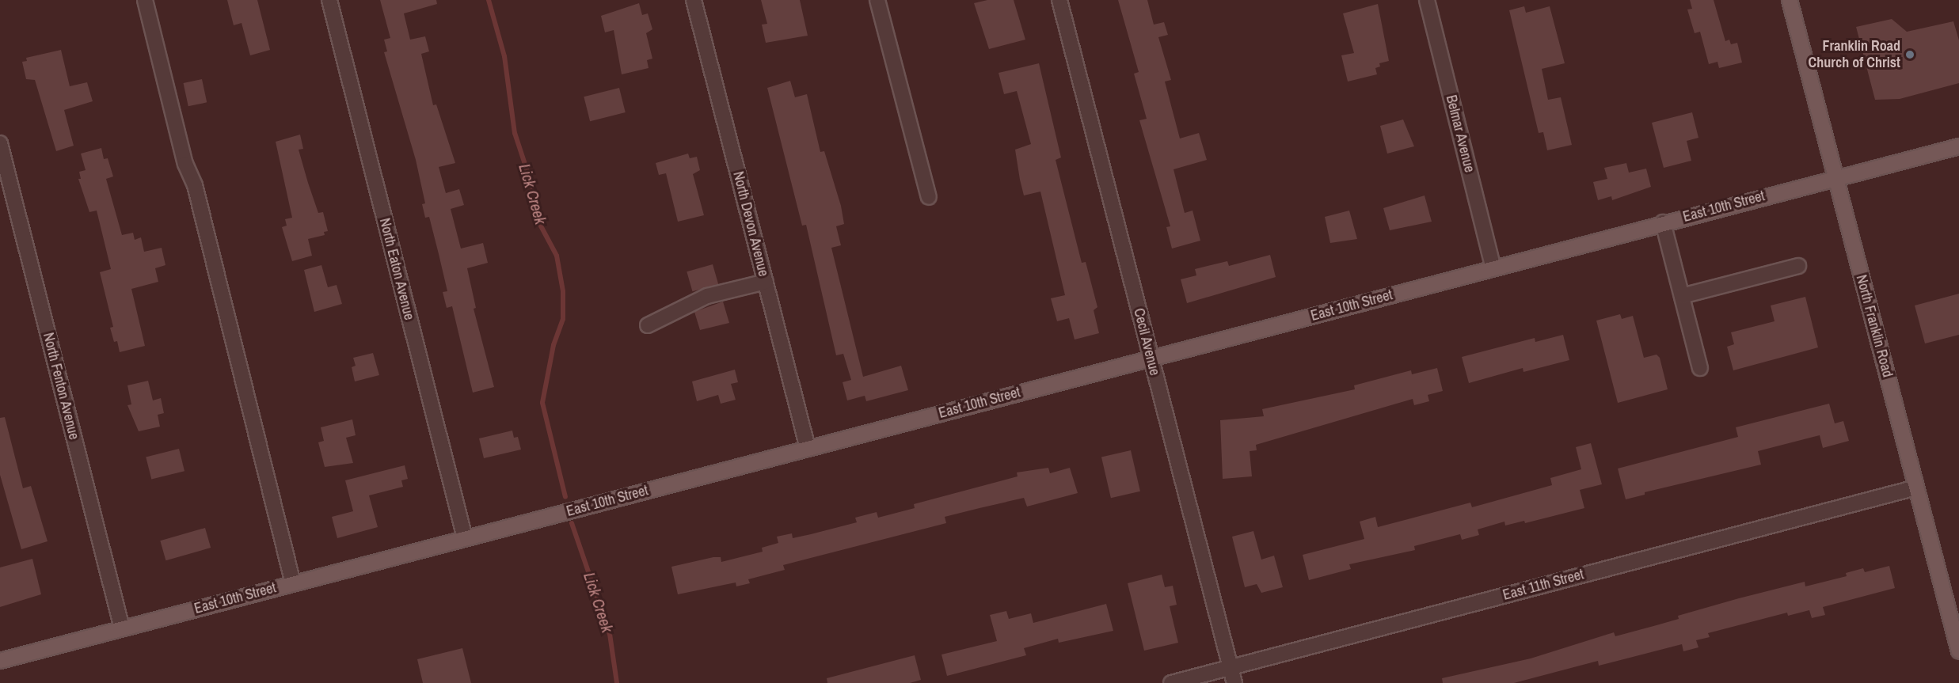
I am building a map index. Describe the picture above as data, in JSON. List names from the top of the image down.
{
  "streets": {
    "main road": ["East 10th Street", "North Franklin Road"],
    "street": [
      "Belmar Avenue",
      "North Devon Avenue",
      "North Eaton Avenue",
      "Cecil Avenue",
      "North Fenton Avenue",
      "East 11th Street"
    ]
  },
  "crossings": [
    ["Belmar Avenue", "East 10th Street"],
    ["East 10th Street", "North Devon Avenue"],
    ["East 10th Street", "North Eaton Avenue"],
    ["East 10th Street", "North Franklin Road"],
    ["East 10th Street", "Cecil Avenue"],
    ["East 10th Street", "North Fenton Avenue"],
    ["North Franklin Road", "East 11th Street"],
    ["Cecil Avenue", "East 11th Street"]
  ],
  "water": ["Lick Creek"],
  "places": ["Franklin Road Church of Christ"]
}
